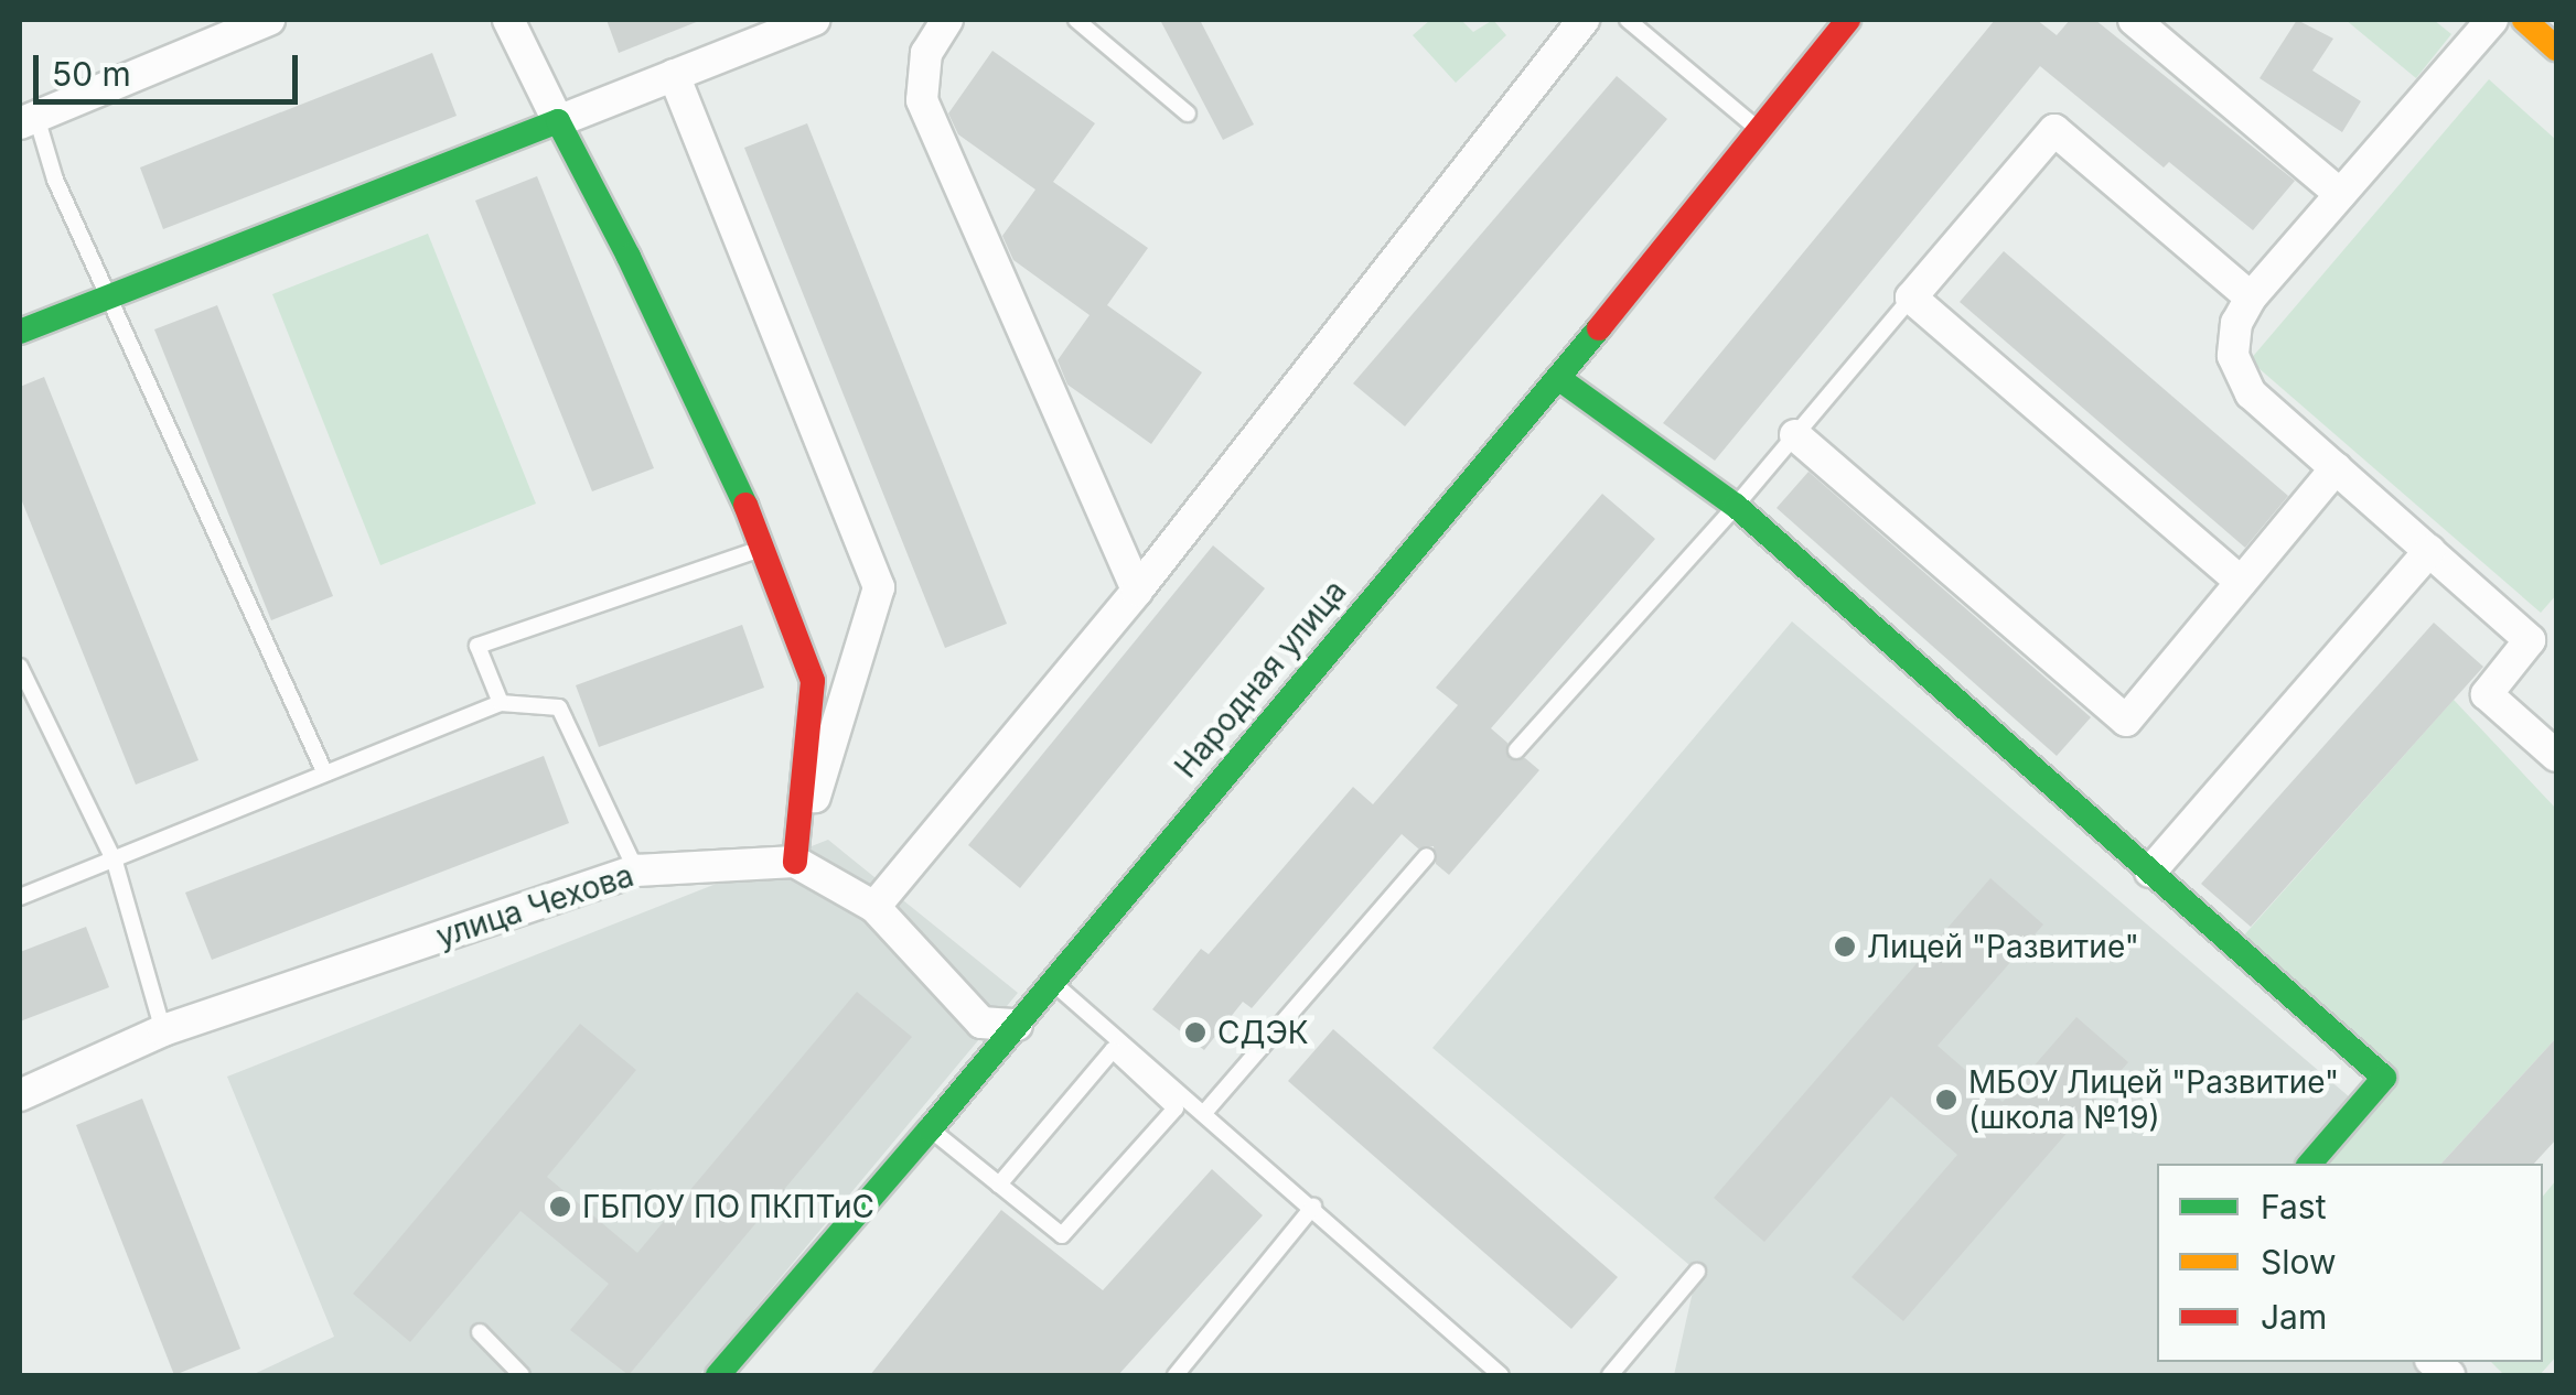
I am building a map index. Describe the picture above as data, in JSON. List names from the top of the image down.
{
  "streets": {
    "street": ["Народная улица", "улица Чехова"]
  },
  "places": [
    "Лицей \"Развитие\"",
    "СДЭК",
    "МБОУ Лицей \"Развитие\" (школа №19)",
    "ГБПОУ ПО ПКПТиС"
  ],
  "legend": ["Fast", "Slow", "Jam"],
  "scale_bar": "50 m"
}
